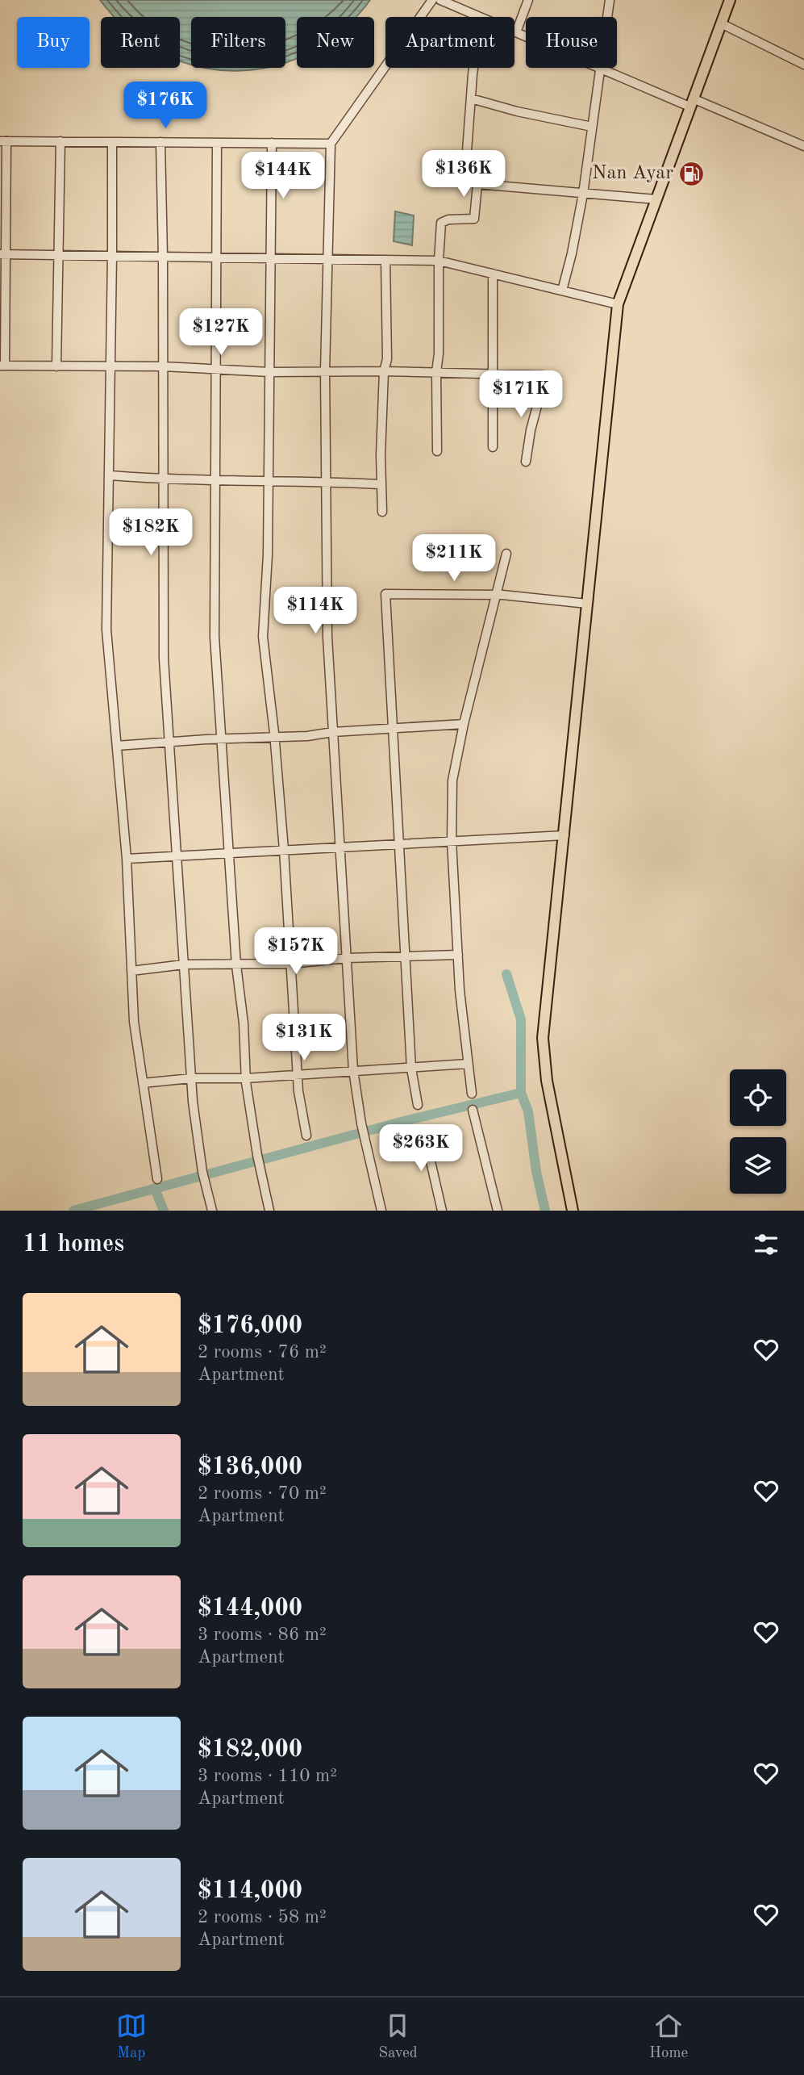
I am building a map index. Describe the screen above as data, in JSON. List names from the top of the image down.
{
  "places": {
    "fuel station": ["Nan Ayar"]
  },
  "page": {
    "chip": [
      "Buy",
      "Rent",
      "Filters",
      "New",
      "Apartment",
      "House"
    ],
    "price": [
      "$176K",
      "$136K",
      "$144K",
      "$127K",
      "$171K",
      "$182K",
      "$211K",
      "$114K",
      "$157K",
      "$131K",
      "$263K"
    ],
    "heading": "11 homes",
    "list": [
      {
        "name": "$176,000",
        "note": "2 rooms · 76 m² · Apartment"
      },
      {
        "name": "$136,000",
        "note": "2 rooms · 70 m² · Apartment"
      },
      {
        "name": "$144,000",
        "note": "3 rooms · 86 m² · Apartment"
      },
      {
        "name": "$182,000",
        "note": "3 rooms · 110 m² · Apartment"
      },
      {
        "name": "$114,000",
        "note": "2 rooms · 58 m² · Apartment"
      }
    ],
    "tabs": ["Map", "Saved", "Home"]
  }
}
